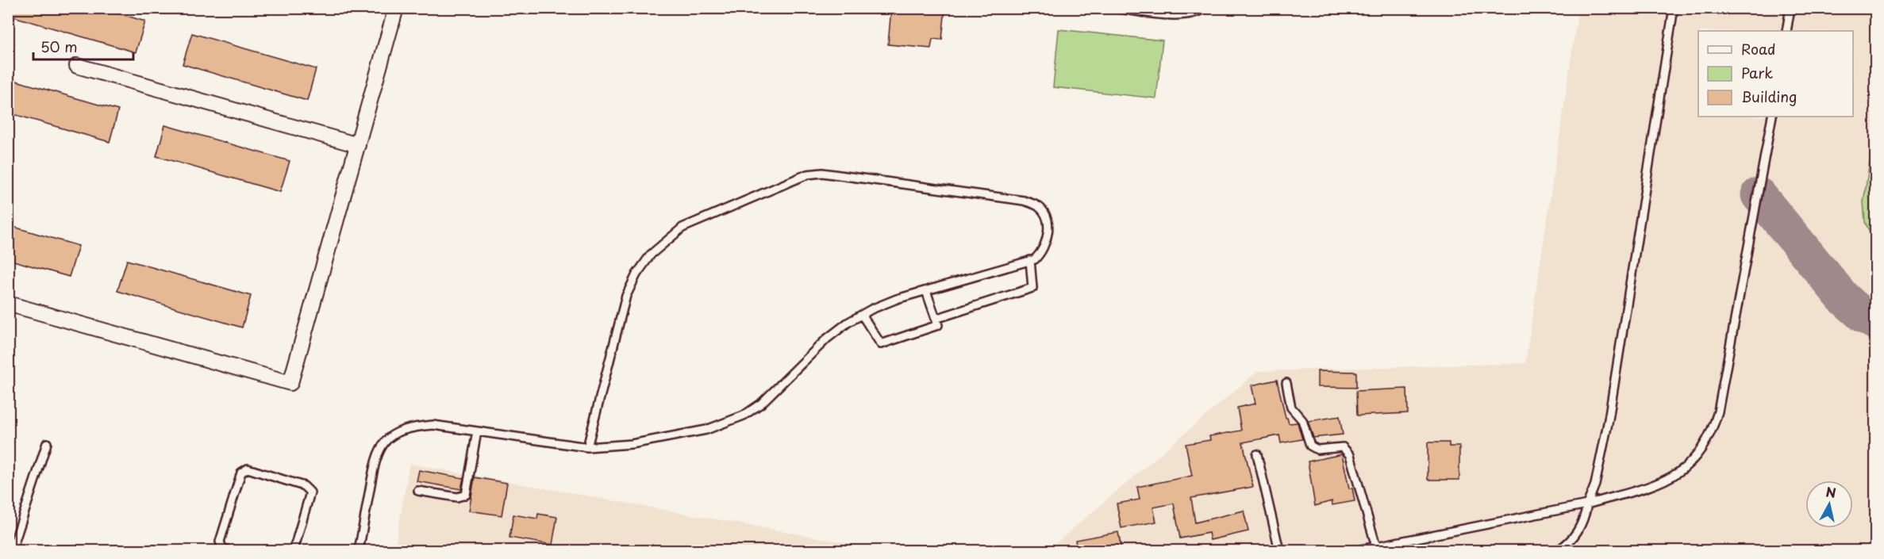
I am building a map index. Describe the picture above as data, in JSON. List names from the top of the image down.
{
  "legend": ["Road", "Park", "Building"],
  "scale_bar": "50 m",
  "north": "top"
}
